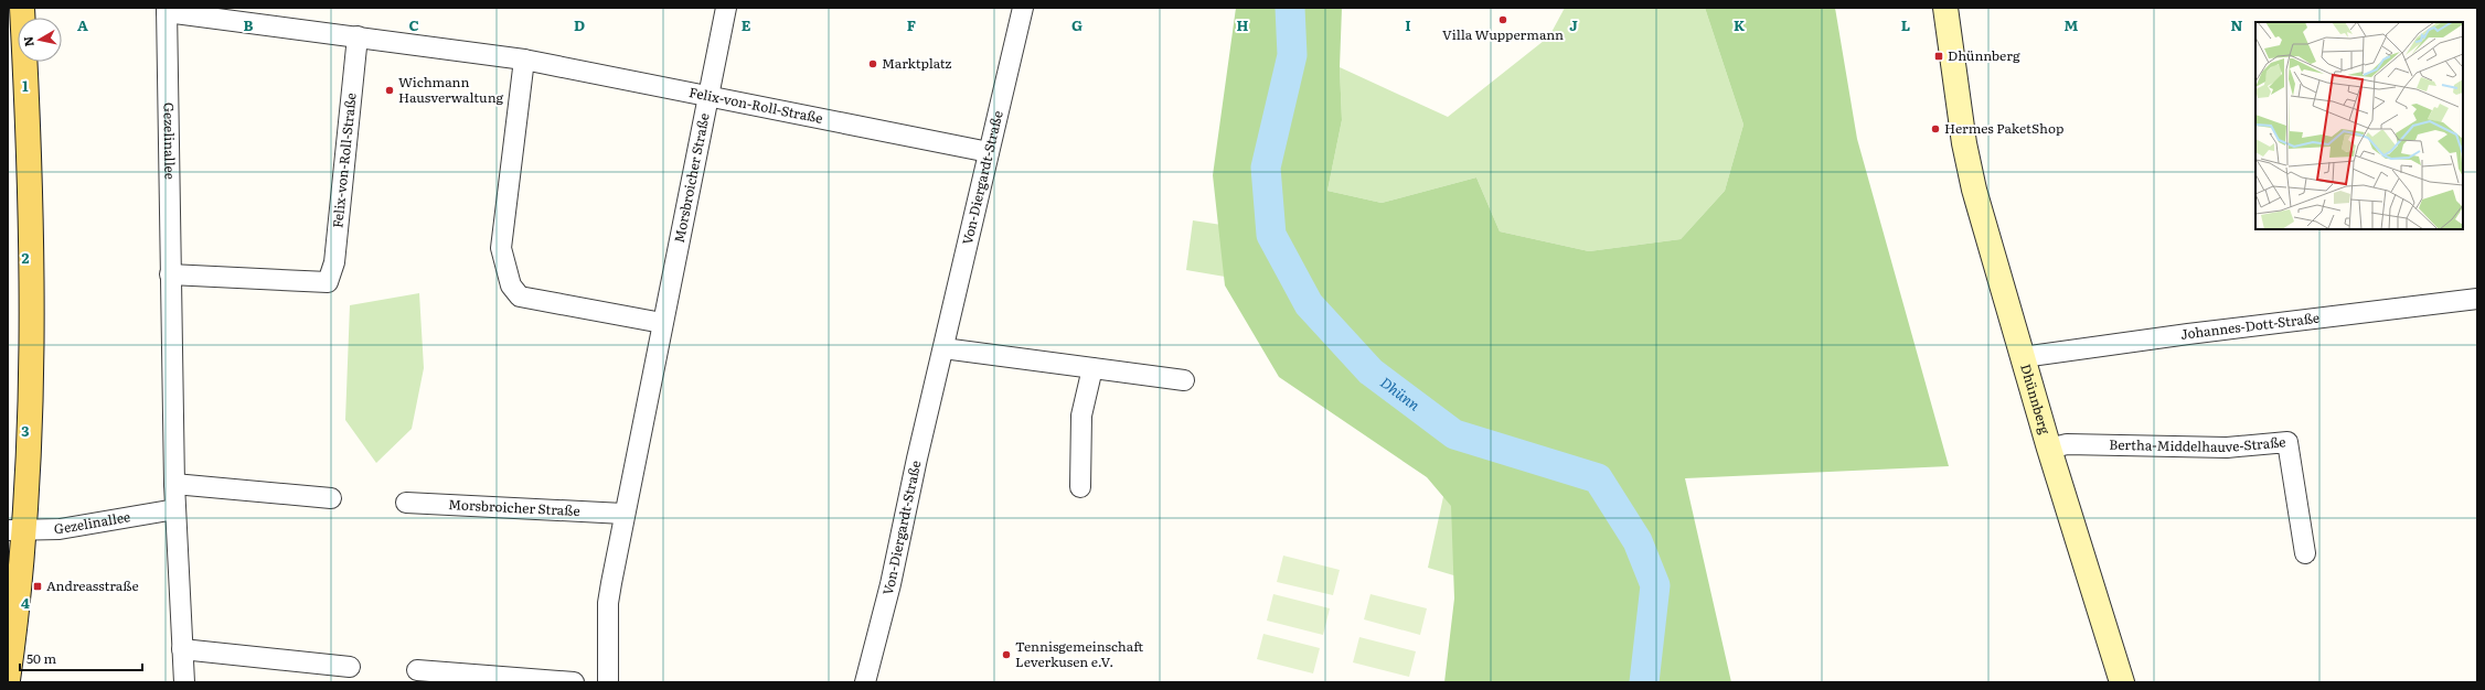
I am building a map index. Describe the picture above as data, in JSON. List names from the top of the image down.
{
  "streets": {
    "street": [
      "Felix-von-Roll-Straße",
      "Gezelinallee",
      "Von-Diergardt-Straße",
      "Morsbroicher Straße",
      "Johannes-Dott-Straße",
      "Dhünnberg",
      "Bertha-Middelhauve-Straße"
    ]
  },
  "crossings": [
    ["Felix-von-Roll-Straße", "Gezelinallee"],
    ["Felix-von-Roll-Straße", "Von-Diergardt-Straße"],
    ["Felix-von-Roll-Straße", "Morsbroicher Straße"],
    ["Johannes-Dott-Straße", "Dhünnberg"],
    ["Dhünnberg", "Bertha-Middelhauve-Straße"]
  ],
  "water": ["Dhünn"],
  "places": {
    "other": [
      "Villa Wuppermann",
      "Marktplatz",
      "Wichmann Hausverwaltung",
      "Hermes PaketShop",
      "Tennisgemeinschaft Leverkusen e.V."
    ],
    "transit": ["Dhünnberg", "Andreasstraße"]
  },
  "scale_bar": "50 m",
  "north": "left",
  "grid": {
    "columns": [
      "A",
      "B",
      "C",
      "D",
      "E",
      "F",
      "G",
      "H",
      "I",
      "J",
      "K",
      "L",
      "M",
      "N"
    ],
    "rows": [
      "1",
      "2",
      "3",
      "4"
    ]
  }
}
